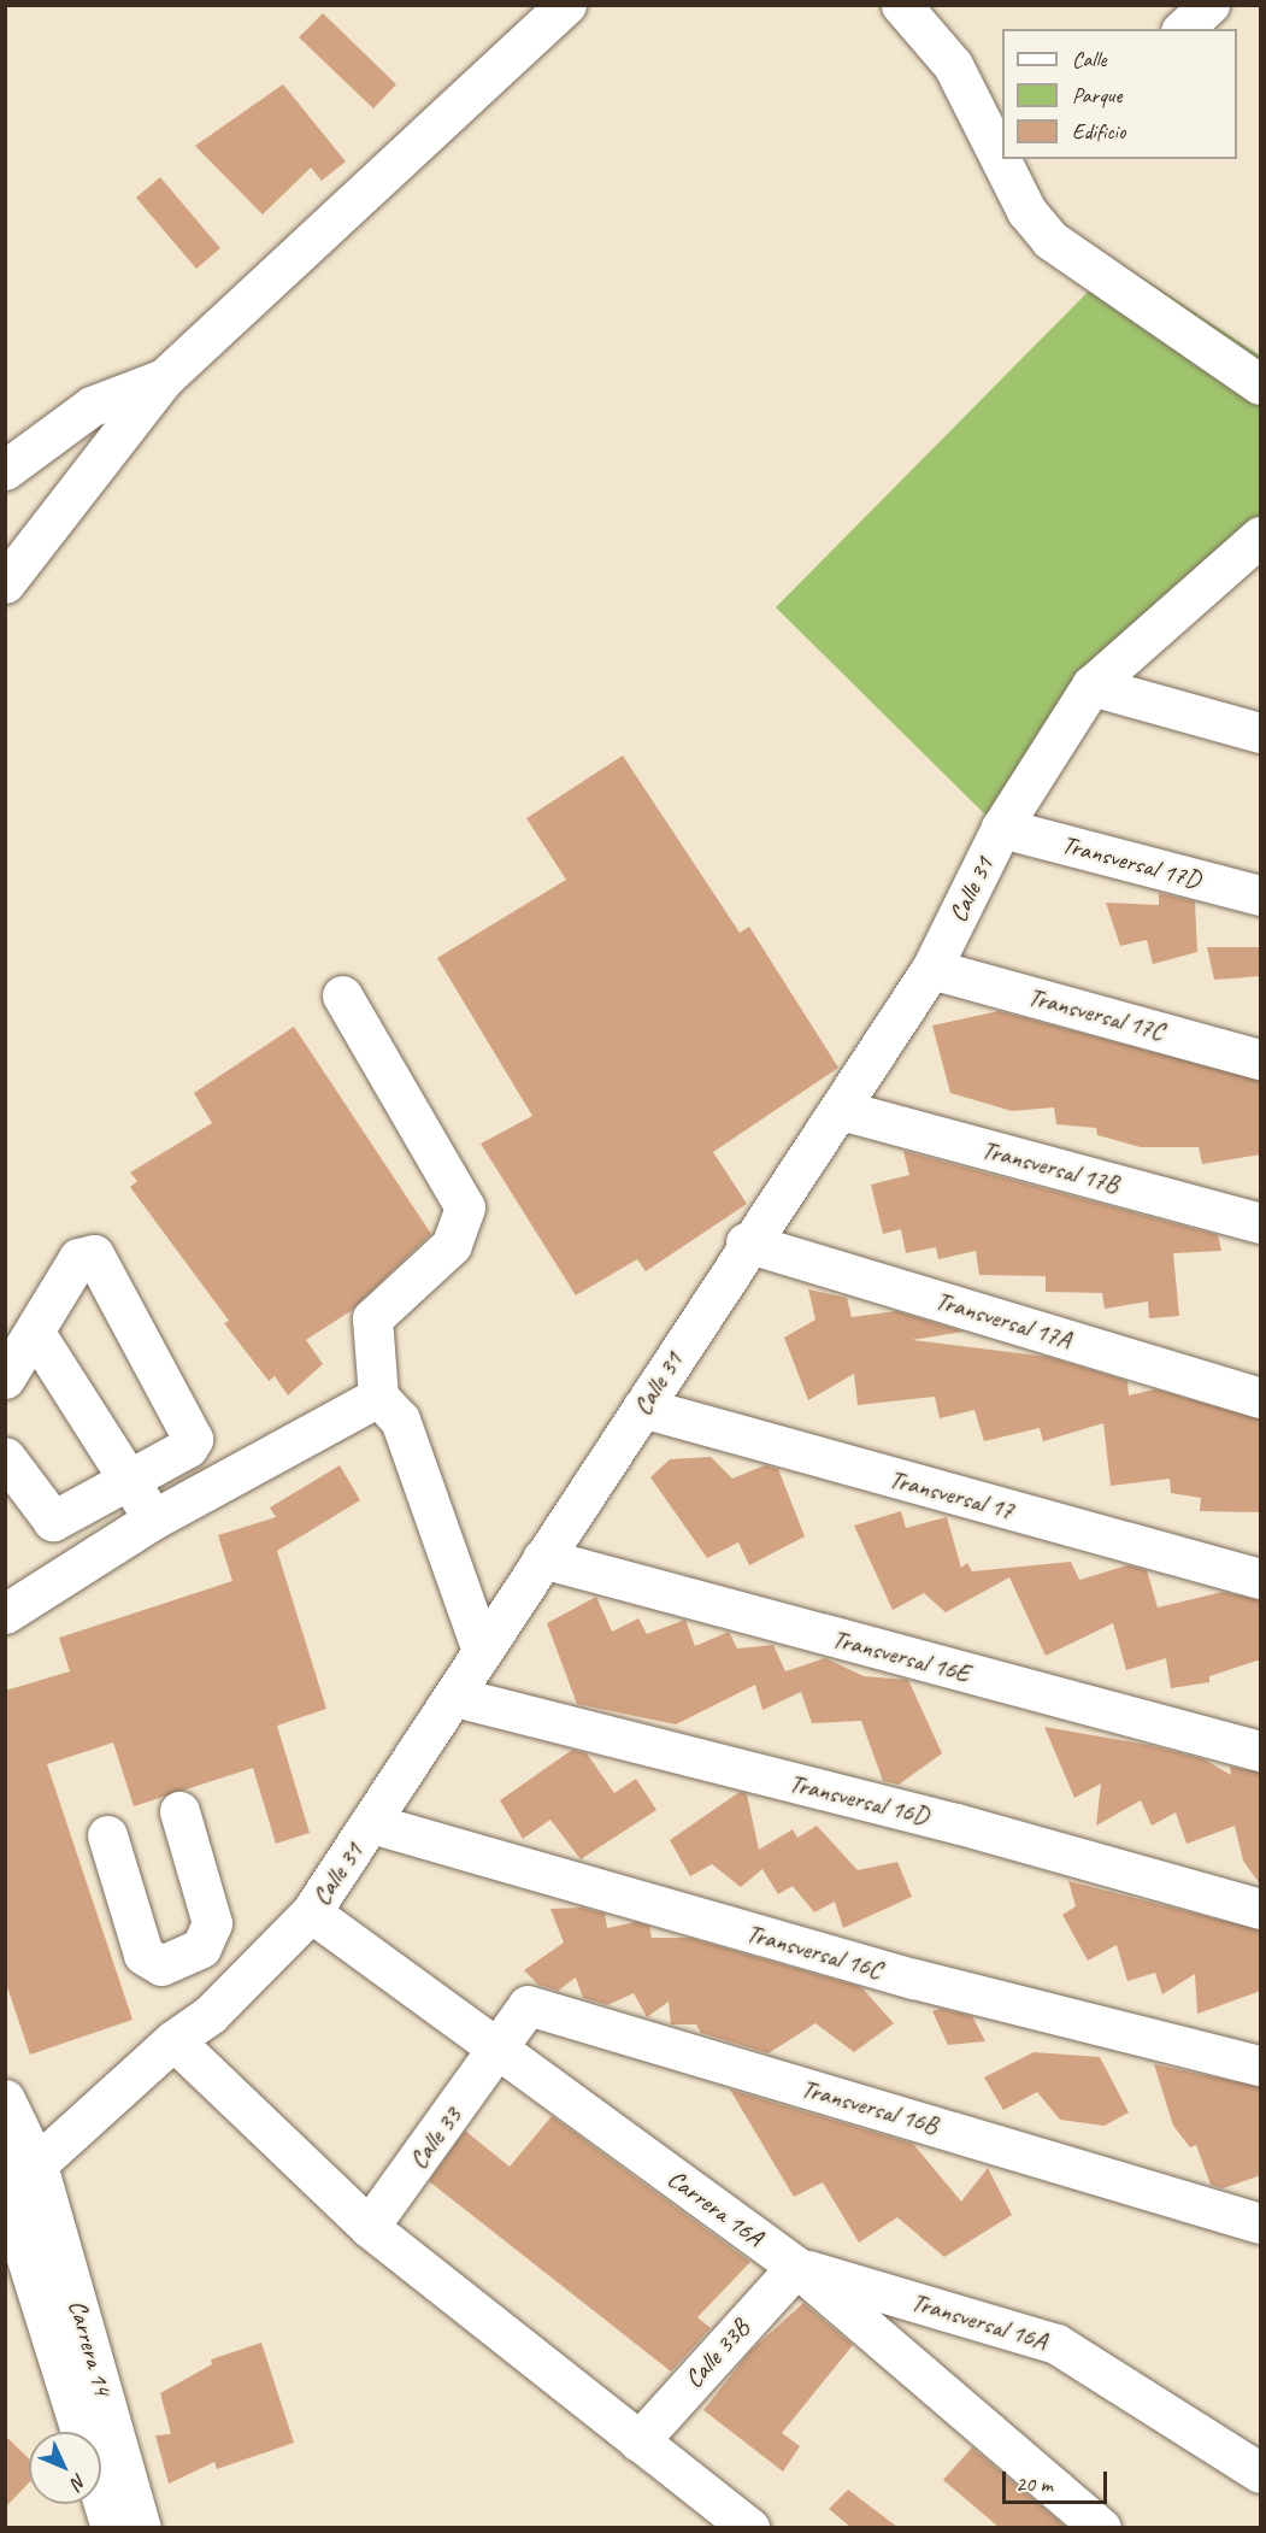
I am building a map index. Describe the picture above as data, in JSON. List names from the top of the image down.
{
  "streets": {
    "street": [
      "Transversal 17D",
      "Calle 31",
      "Transversal 17C",
      "Transversal 17B",
      "Transversal 17A",
      "Transversal 17",
      "Transversal 16E",
      "Transversal 16D",
      "Transversal 16C",
      "Transversal 16B",
      "Calle 33",
      "Carrera 16A",
      "Transversal 16A",
      "Carrera 14",
      "Calle 33B"
    ]
  },
  "crossings": [
    ["Transversal 17D", "Calle 31"],
    ["Calle 31", "Transversal 17C"],
    ["Calle 31", "Transversal 17B"],
    ["Calle 31", "Transversal 17A"],
    ["Calle 31", "Transversal 17"],
    ["Calle 31", "Transversal 16E"],
    ["Calle 31", "Transversal 16D"],
    ["Calle 31", "Transversal 16C"],
    ["Calle 31", "Carrera 16A"],
    ["Calle 31", "Carrera 14"],
    ["Transversal 16B", "Calle 33"],
    ["Transversal 16B", "Carrera 16A"],
    ["Calle 33", "Carrera 16A"],
    ["Carrera 16A", "Transversal 16A"],
    ["Carrera 16A", "Calle 33B"],
    ["Transversal 16A", "Calle 33B"]
  ],
  "legend": ["Calle", "Parque", "Edificio"],
  "scale_bar": "20 m",
  "north": "bottom right"
}
